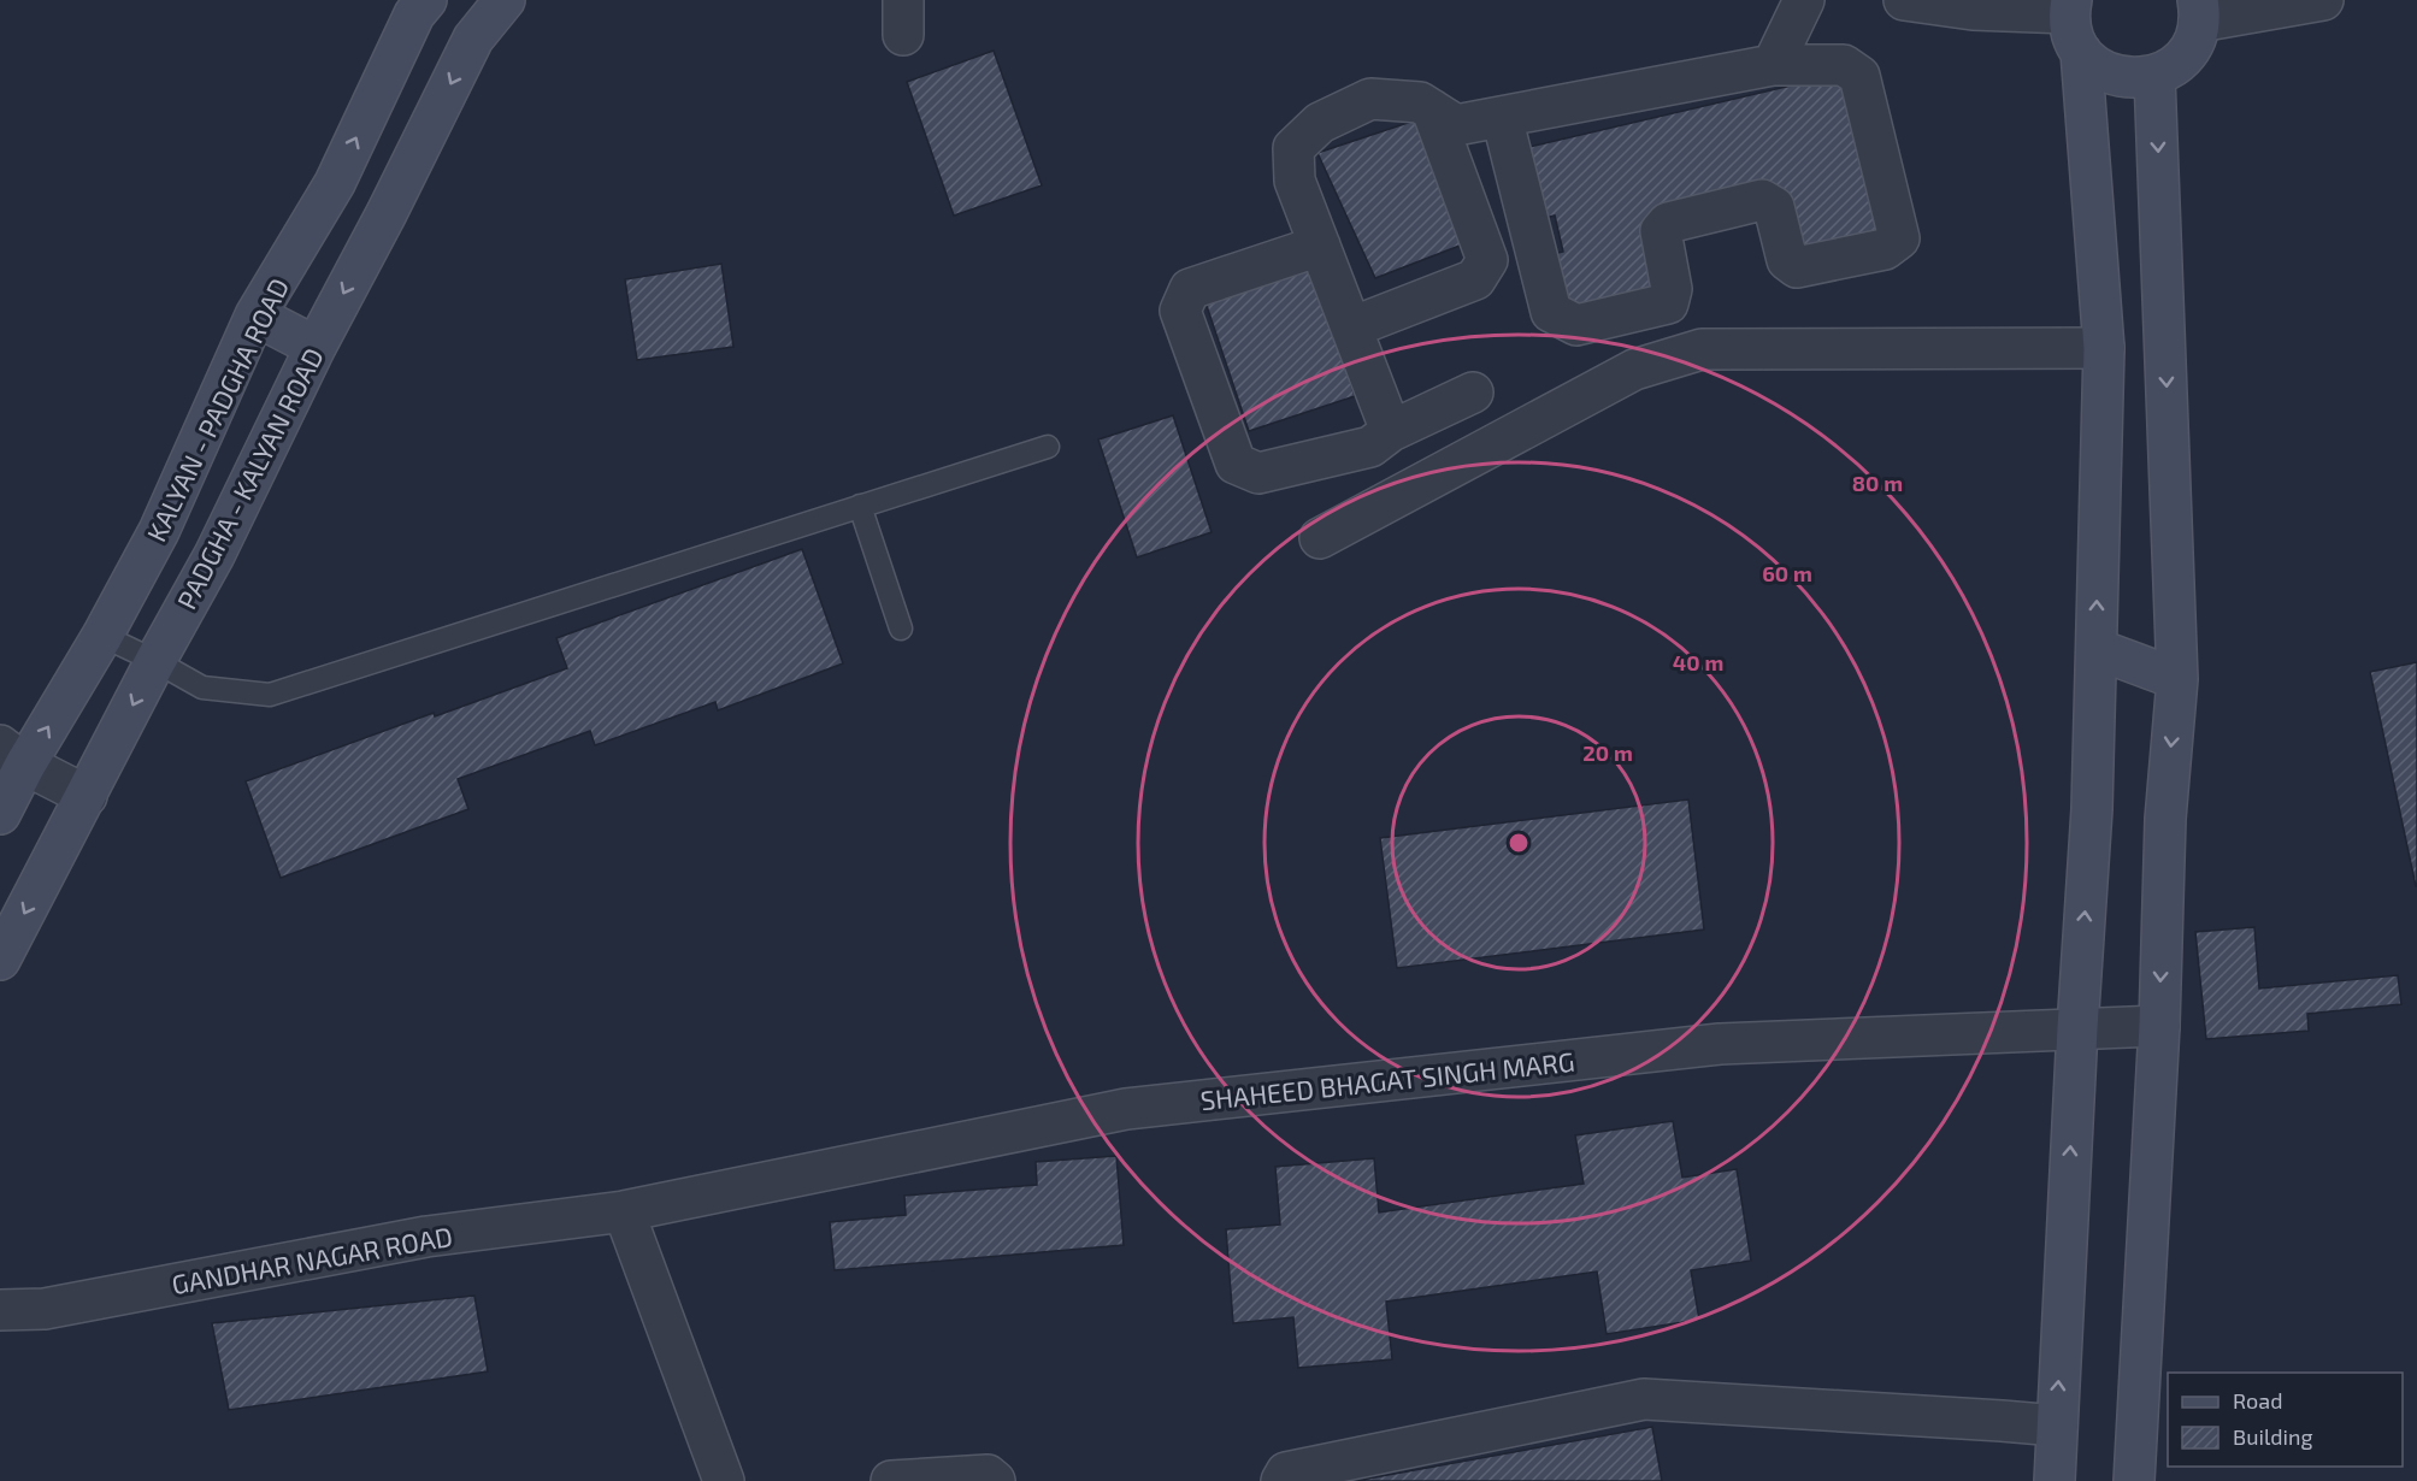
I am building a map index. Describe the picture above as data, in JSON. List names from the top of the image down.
{
  "streets": {
    "street": [
      "KALYAN - PADGHA ROAD",
      "PADGHA - KALYAN ROAD",
      "SHAHEED BHAGAT SINGH MARG",
      "GANDHAR NAGAR ROAD"
    ]
  },
  "crossings": [
    ["SHAHEED BHAGAT SINGH MARG", "GANDHAR NAGAR ROAD"]
  ],
  "one_way": ["KALYAN - PADGHA ROAD", "PADGHA - KALYAN ROAD"],
  "legend": ["Road", "Building"],
  "rings": [
    "80 m",
    "60 m",
    "40 m",
    "20 m"
  ]
}
